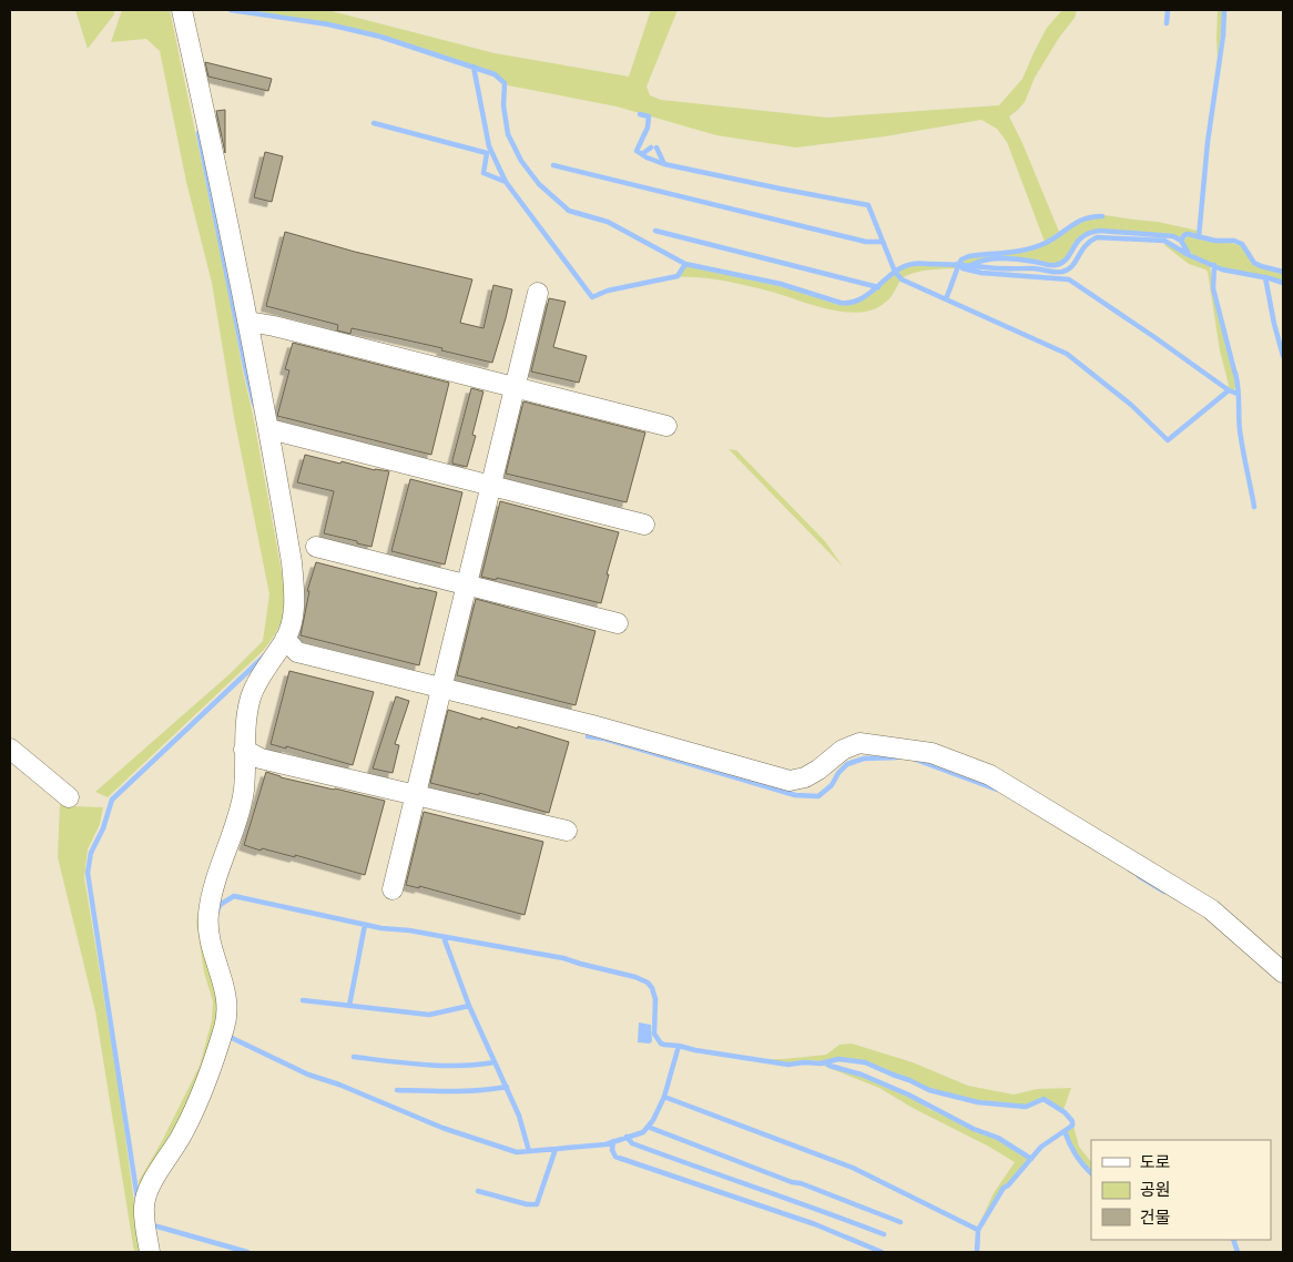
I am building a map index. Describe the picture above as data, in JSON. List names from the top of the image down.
{
  "legend": ["도로", "공원", "건물"]
}
